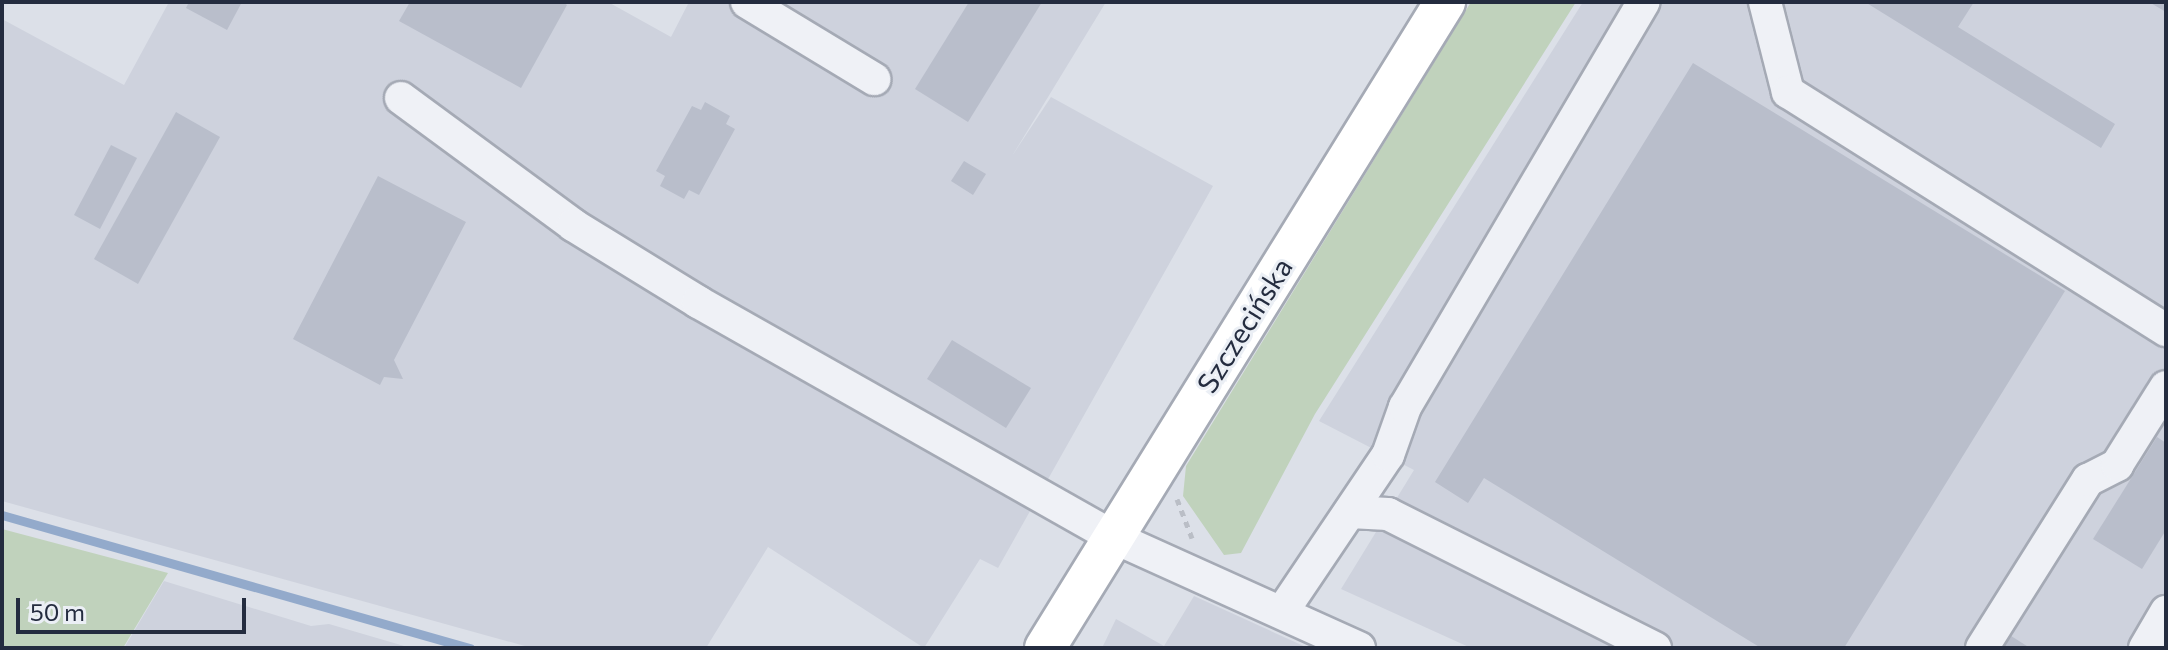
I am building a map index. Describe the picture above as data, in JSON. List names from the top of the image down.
{
  "streets": {
    "main road": ["Szczecińska"]
  },
  "scale_bar": "50 m"
}
